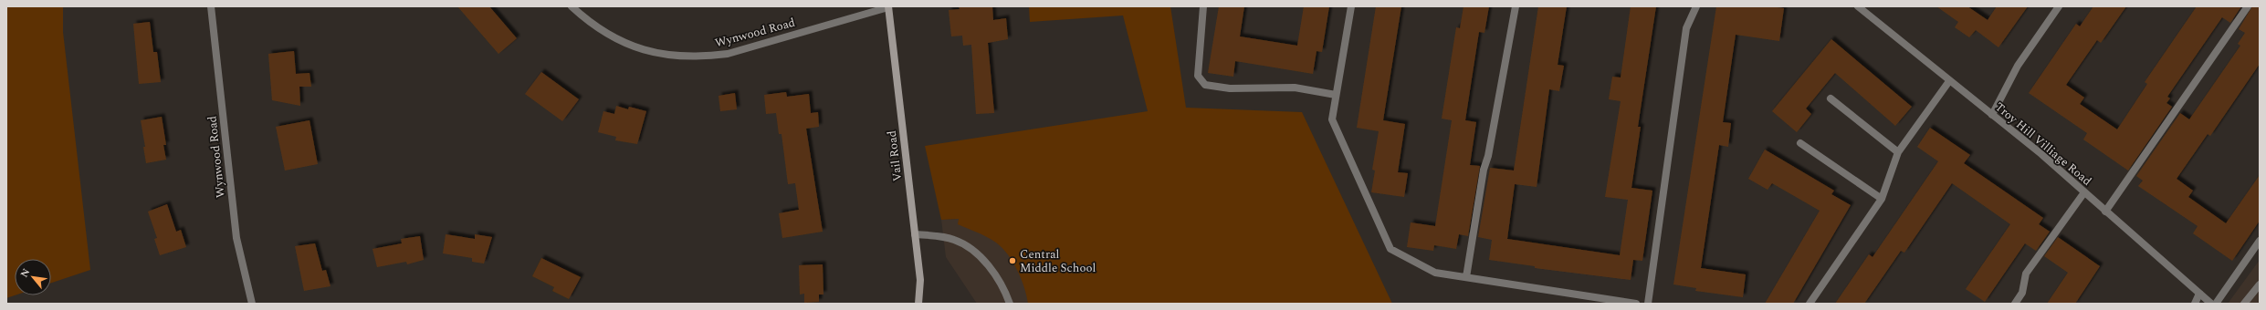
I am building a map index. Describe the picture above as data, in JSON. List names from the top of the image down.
{
  "streets": {
    "street": ["Wynwood Road", "Troy Hill Villiage Road", "Vail Road"]
  },
  "crossings": [
    ["Wynwood Road", "Vail Road"]
  ],
  "places": ["Central Middle School"],
  "north": "top left"
}
